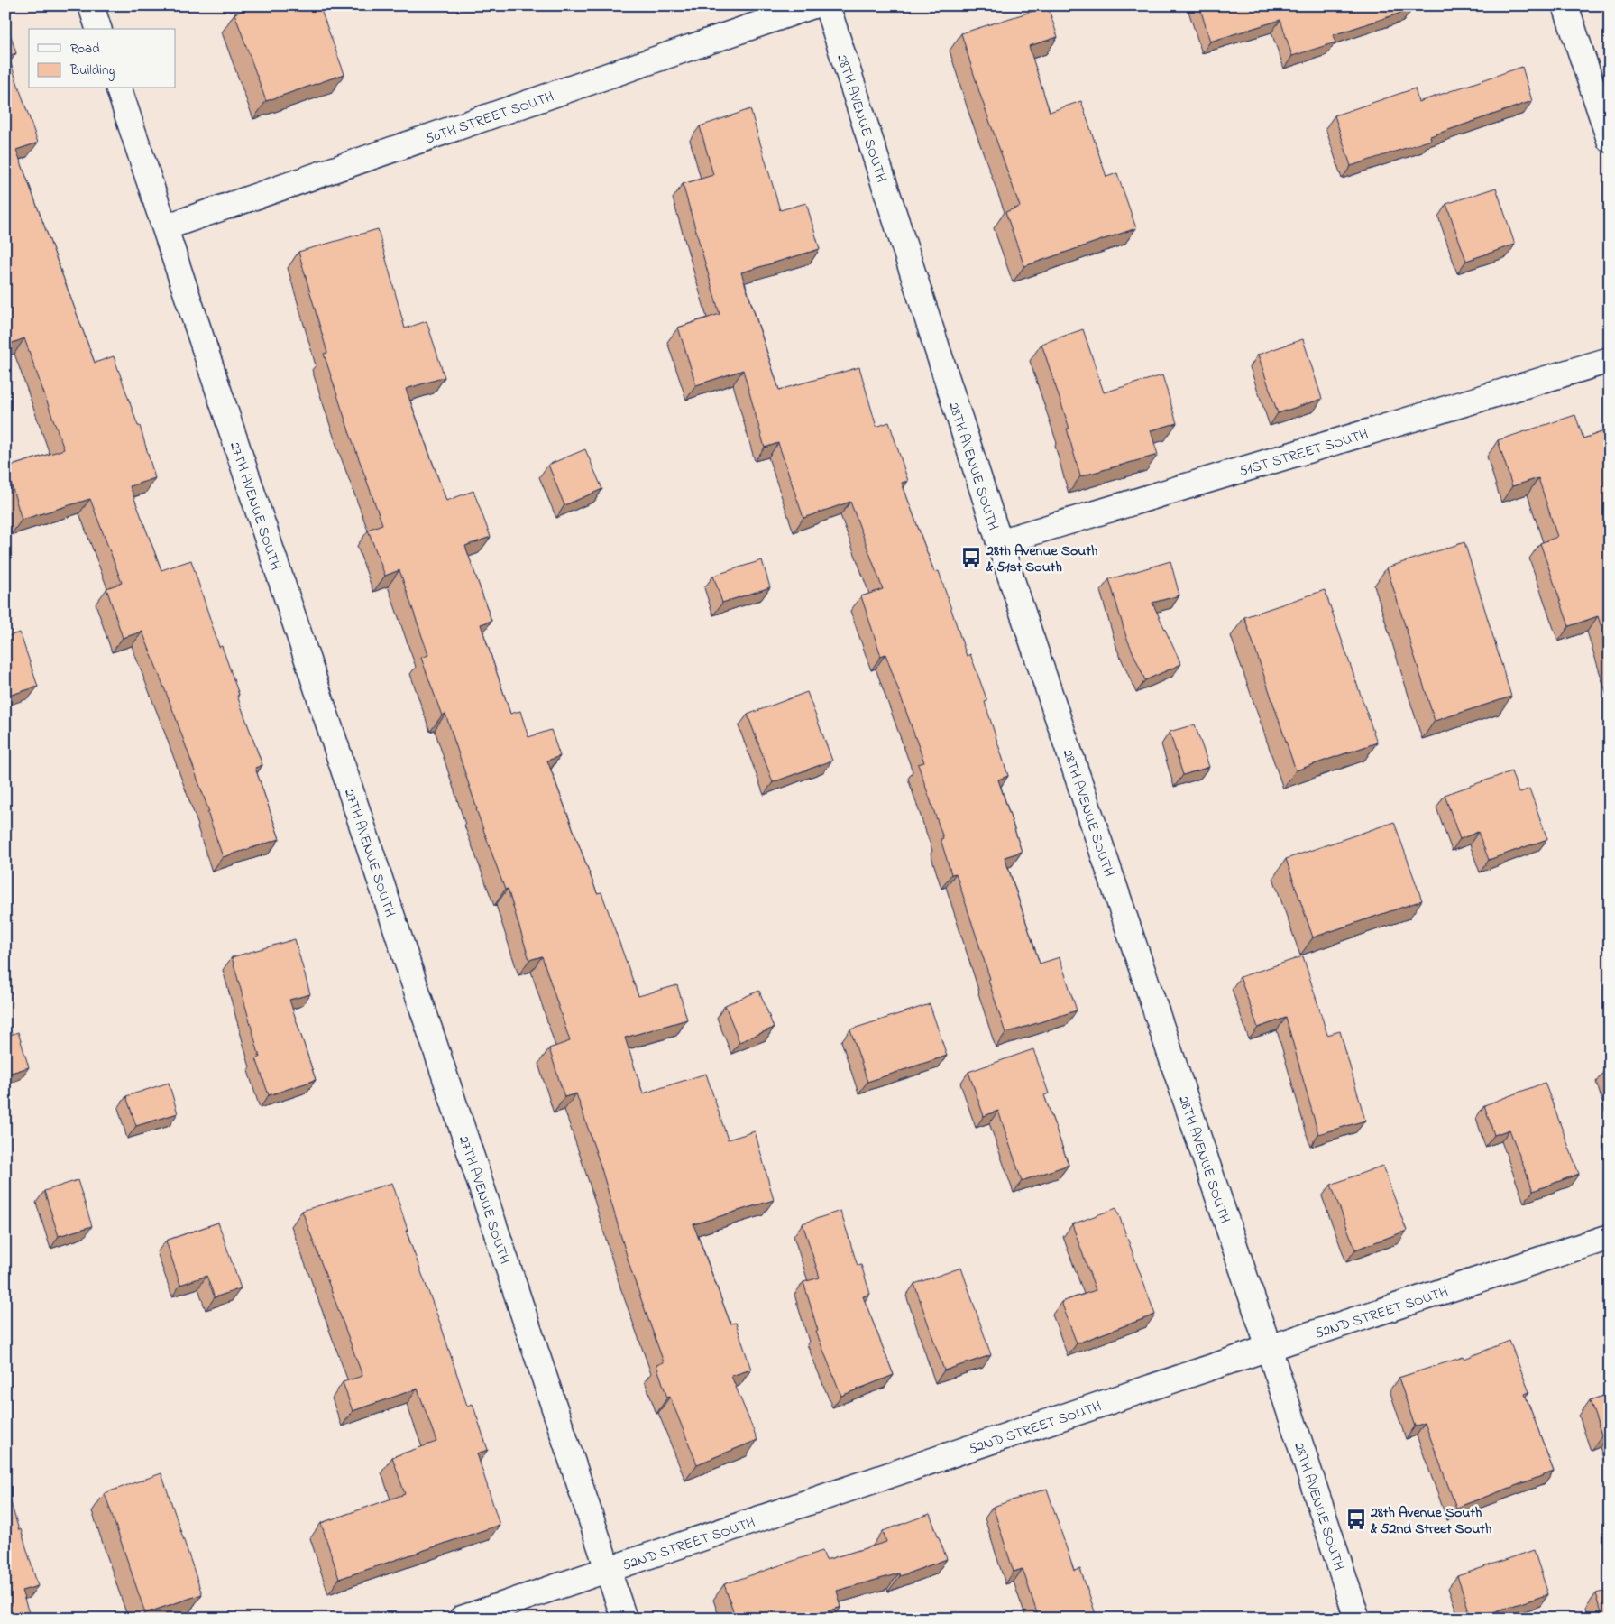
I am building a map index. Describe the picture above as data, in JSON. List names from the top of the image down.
{
  "streets": {
    "street": [
      "50TH STREET SOUTH",
      "28TH AVENUE SOUTH",
      "51ST STREET SOUTH",
      "27TH AVENUE SOUTH",
      "52ND STREET SOUTH"
    ]
  },
  "crossings": [
    ["50TH STREET SOUTH", "27TH AVENUE SOUTH"],
    ["28TH AVENUE SOUTH", "51ST STREET SOUTH"],
    ["28TH AVENUE SOUTH", "52ND STREET SOUTH"],
    ["27TH AVENUE SOUTH", "52ND STREET SOUTH"]
  ],
  "places": {
    "bus stop": ["28th Avenue South & 51st South", "28th Avenue South & 52nd Street South"]
  },
  "legend": ["Road", "Building"]
}
